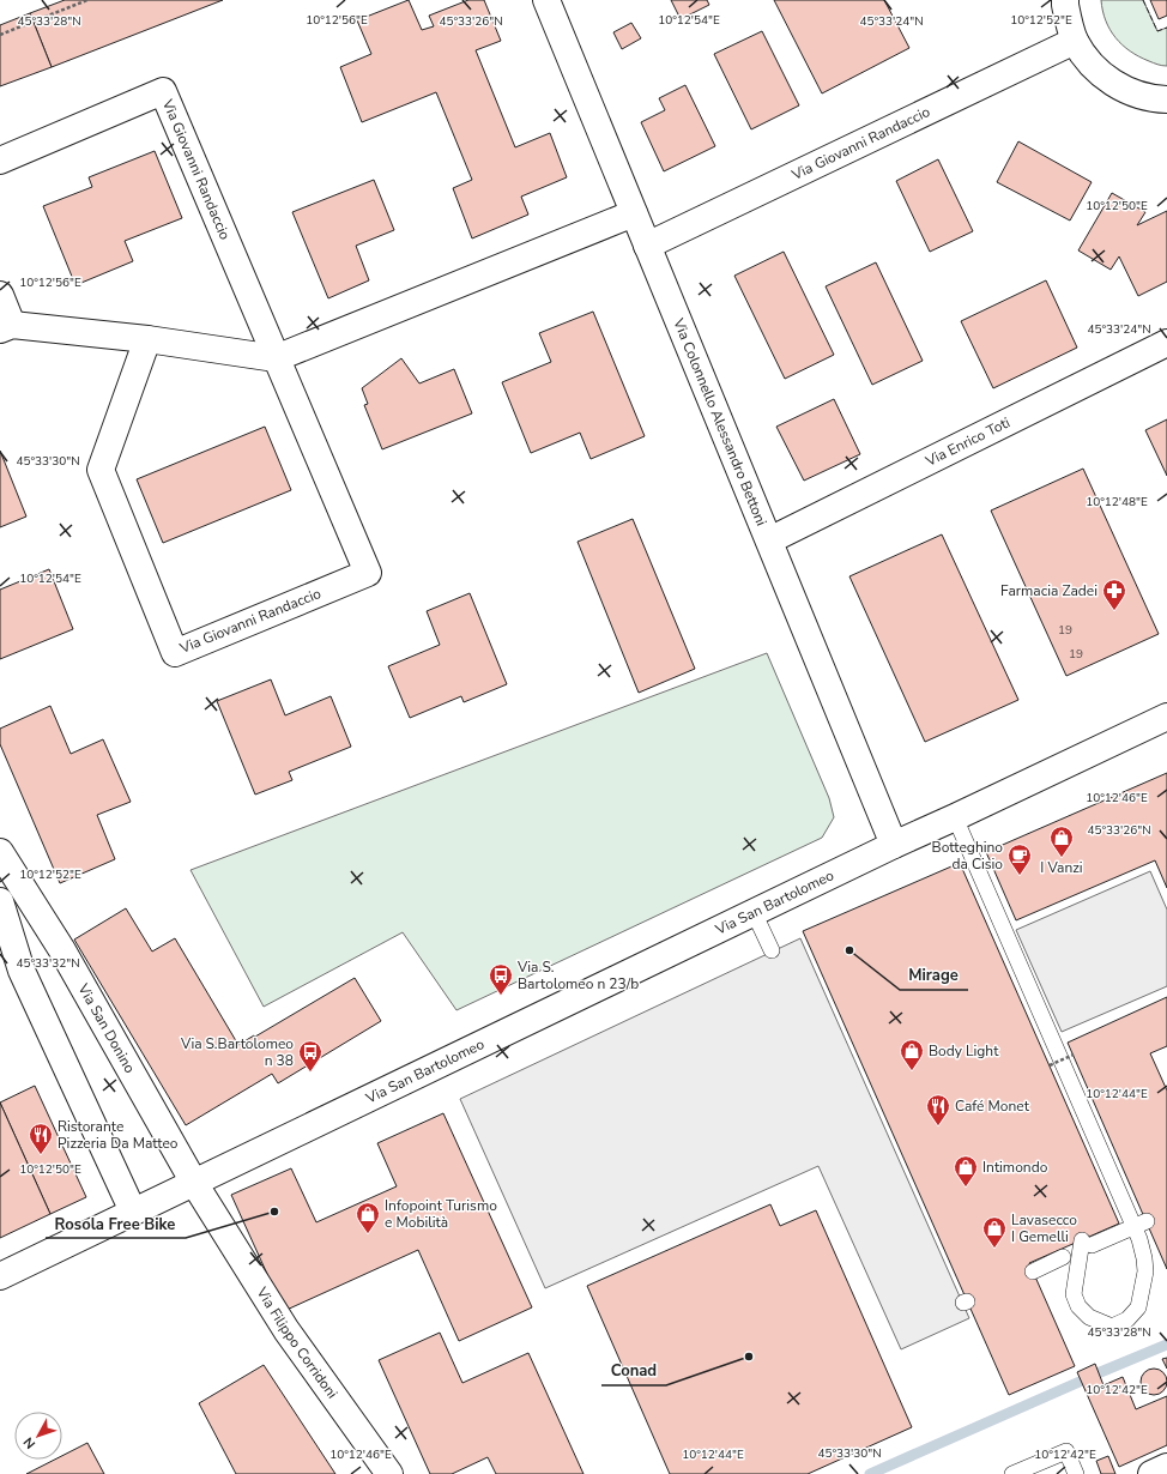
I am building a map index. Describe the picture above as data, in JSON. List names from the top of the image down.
{
  "streets": {
    "street": [
      "Via Giovanni Randaccio",
      "Via Colonnello Alessandro Bettoni",
      "Via Enrico Toti",
      "Via San Bartolomeo",
      "Via San Donino",
      "Via Filippo Corridoni"
    ]
  },
  "crossings": [
    ["Via Giovanni Randaccio", "Via Colonnello Alessandro Bettoni"],
    ["Via Colonnello Alessandro Bettoni", "Via Enrico Toti"],
    ["Via Colonnello Alessandro Bettoni", "Via San Bartolomeo"],
    ["Via San Bartolomeo", "Via San Donino"],
    ["Via San Bartolomeo", "Via Filippo Corridoni"],
    ["Via San Donino", "Via Filippo Corridoni"]
  ],
  "places": {
    "pharmacy": ["Farmacia Zadei"],
    "shop": [
      "I Vanzi",
      "Body Light",
      "Intimondo",
      "Infopoint Turismo e Mobilità",
      "Lavasecco I Gemelli"
    ],
    "cafe": ["Botteghino da Cisio"],
    "other": ["Mirage", "Rosola Free Bike", "Conad"],
    "bus stop": ["Via S. Bartolomeo n 23/b", "Via S.Bartolomeo n 38"],
    "restaurant": ["Café Monet", "Ristorante Pizzeria Da Matteo"]
  },
  "house_numbers": ["19", "19"],
  "north": "bottom left",
  "coordinates": [
    "10°12'54\"E",
    "10°12'56\"E",
    "10°12'52\"E",
    "45°33'28\"N",
    "45°33'26\"N",
    "45°33'24\"N",
    "10°12'50\"E",
    "45°33'30\"N",
    "10°12'48\"E",
    "10°12'46\"E",
    "45°33'32\"N",
    "10°12'44\"E",
    "10°12'42\"E"
  ]
}
